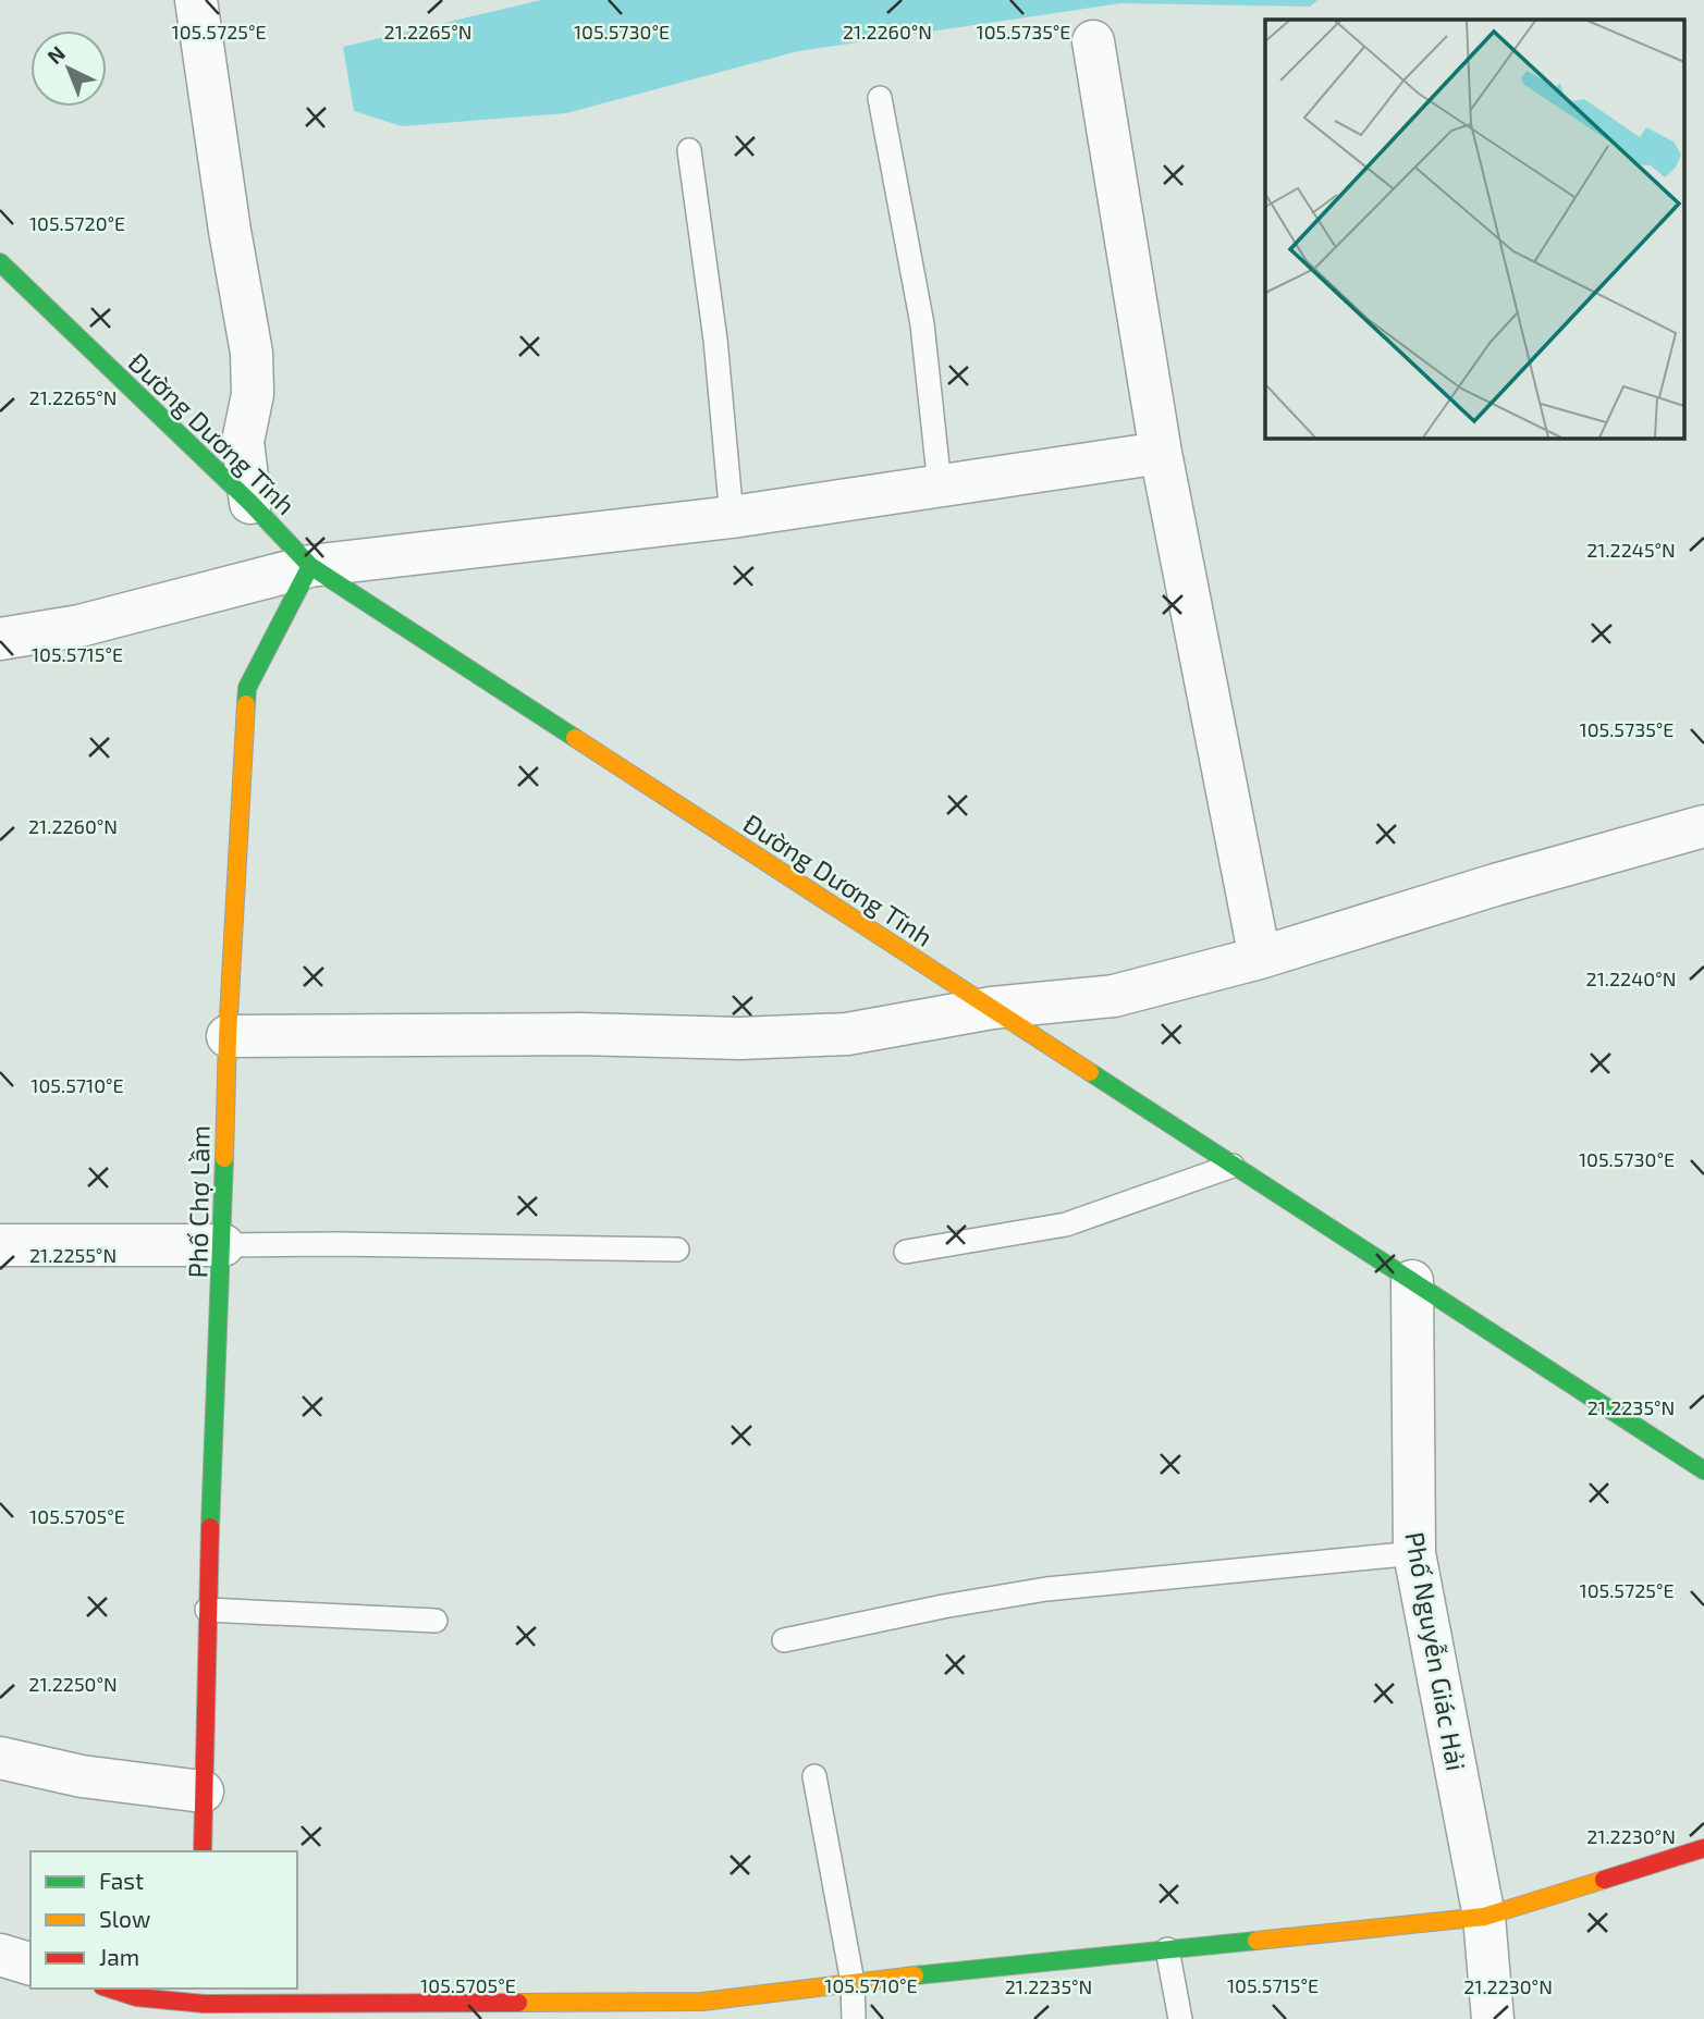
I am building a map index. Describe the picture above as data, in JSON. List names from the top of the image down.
{
  "streets": {
    "street": ["Đường Dương Tĩnh", "Phố Chợ Lầm", "Phố Nguyễn Giác Hải"]
  },
  "crossings": [
    ["Đường Dương Tĩnh", "Phố Chợ Lầm"],
    ["Đường Dương Tĩnh", "Phố Nguyễn Giác Hải"]
  ],
  "legend": ["Fast", "Slow", "Jam"],
  "north": "top left",
  "coordinates": [
    "21.2265°N",
    "21.2260°N",
    "105.5725°E",
    "105.5735°E",
    "105.5730°E",
    "105.5720°E",
    "21.2245°N",
    "105.5715°E",
    "21.2240°N",
    "105.5710°E",
    "21.2255°N",
    "21.2235°N",
    "105.5705°E",
    "21.2250°N",
    "21.2230°N"
  ]
}
